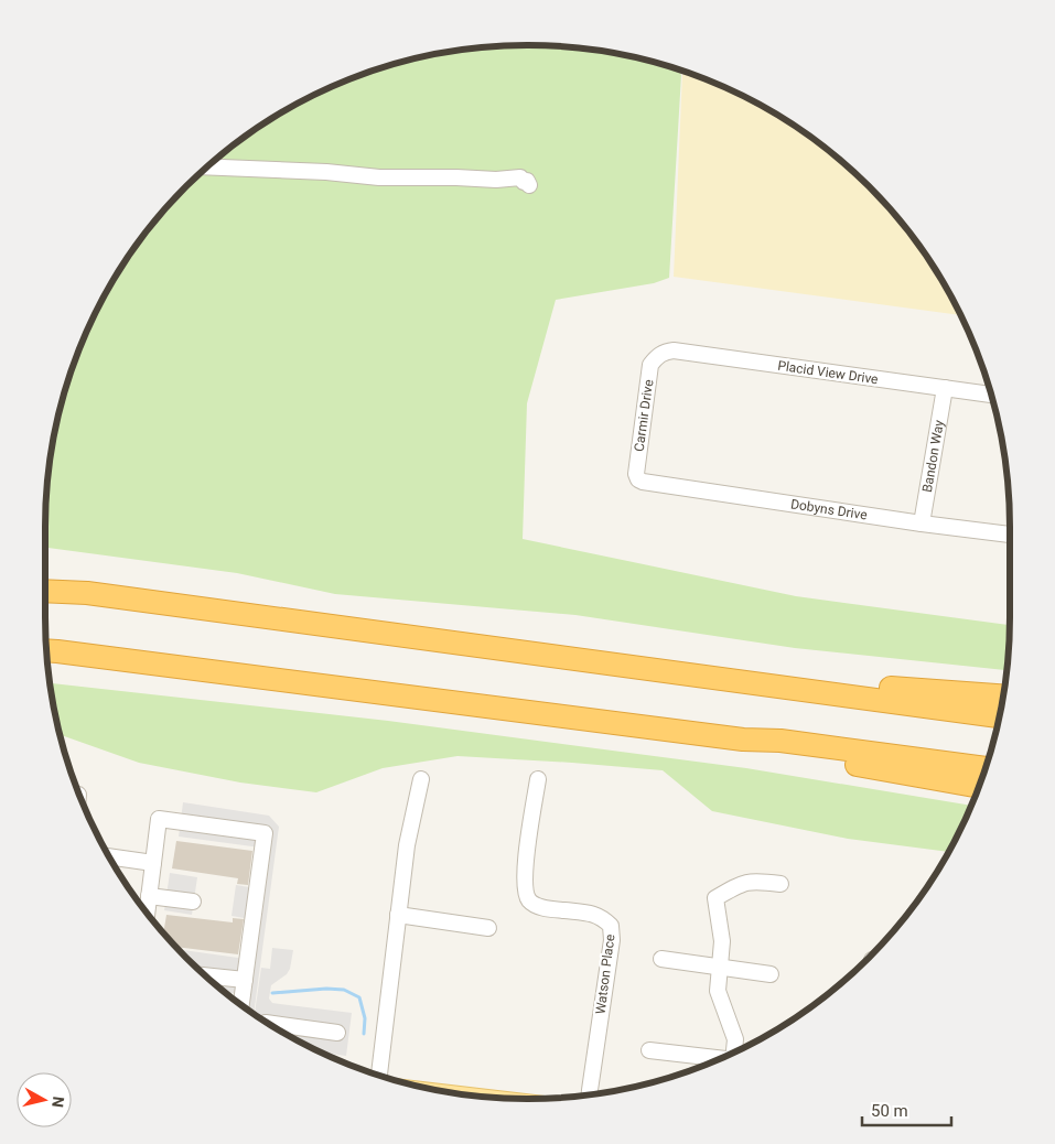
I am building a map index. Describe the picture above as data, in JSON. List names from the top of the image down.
{
  "streets": {
    "street": [
      "Placid View Drive",
      "Carmir Drive",
      "Bandon Way",
      "Dobyns Drive",
      "Watson Place"
    ]
  },
  "crossings": [
    ["Placid View Drive", "Carmir Drive"],
    ["Placid View Drive", "Bandon Way"],
    ["Carmir Drive", "Dobyns Drive"],
    ["Bandon Way", "Dobyns Drive"]
  ],
  "scale_bar": "50 m",
  "north": "right"
}
